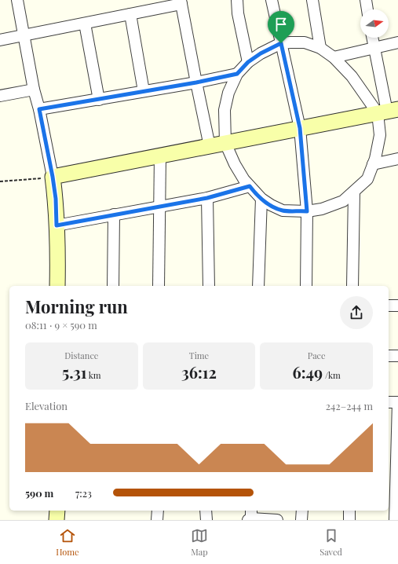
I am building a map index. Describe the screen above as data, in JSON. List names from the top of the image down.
{
  "north": "right",
  "page": {
    "heading": ["Morning run", "08:11 · 9 × 590 m"],
    "stats": [
      ["Distance", "5.31 km"],
      ["Time", "36:12"],
      ["Pace", "6:49 /km"]
    ],
    "chart": ["Elevation", "242–244 m"],
    "list": [
      {
        "name": "590 m",
        "note": "7:23"
      }
    ],
    "tabs": ["Home", "Map", "Saved"]
  }
}
